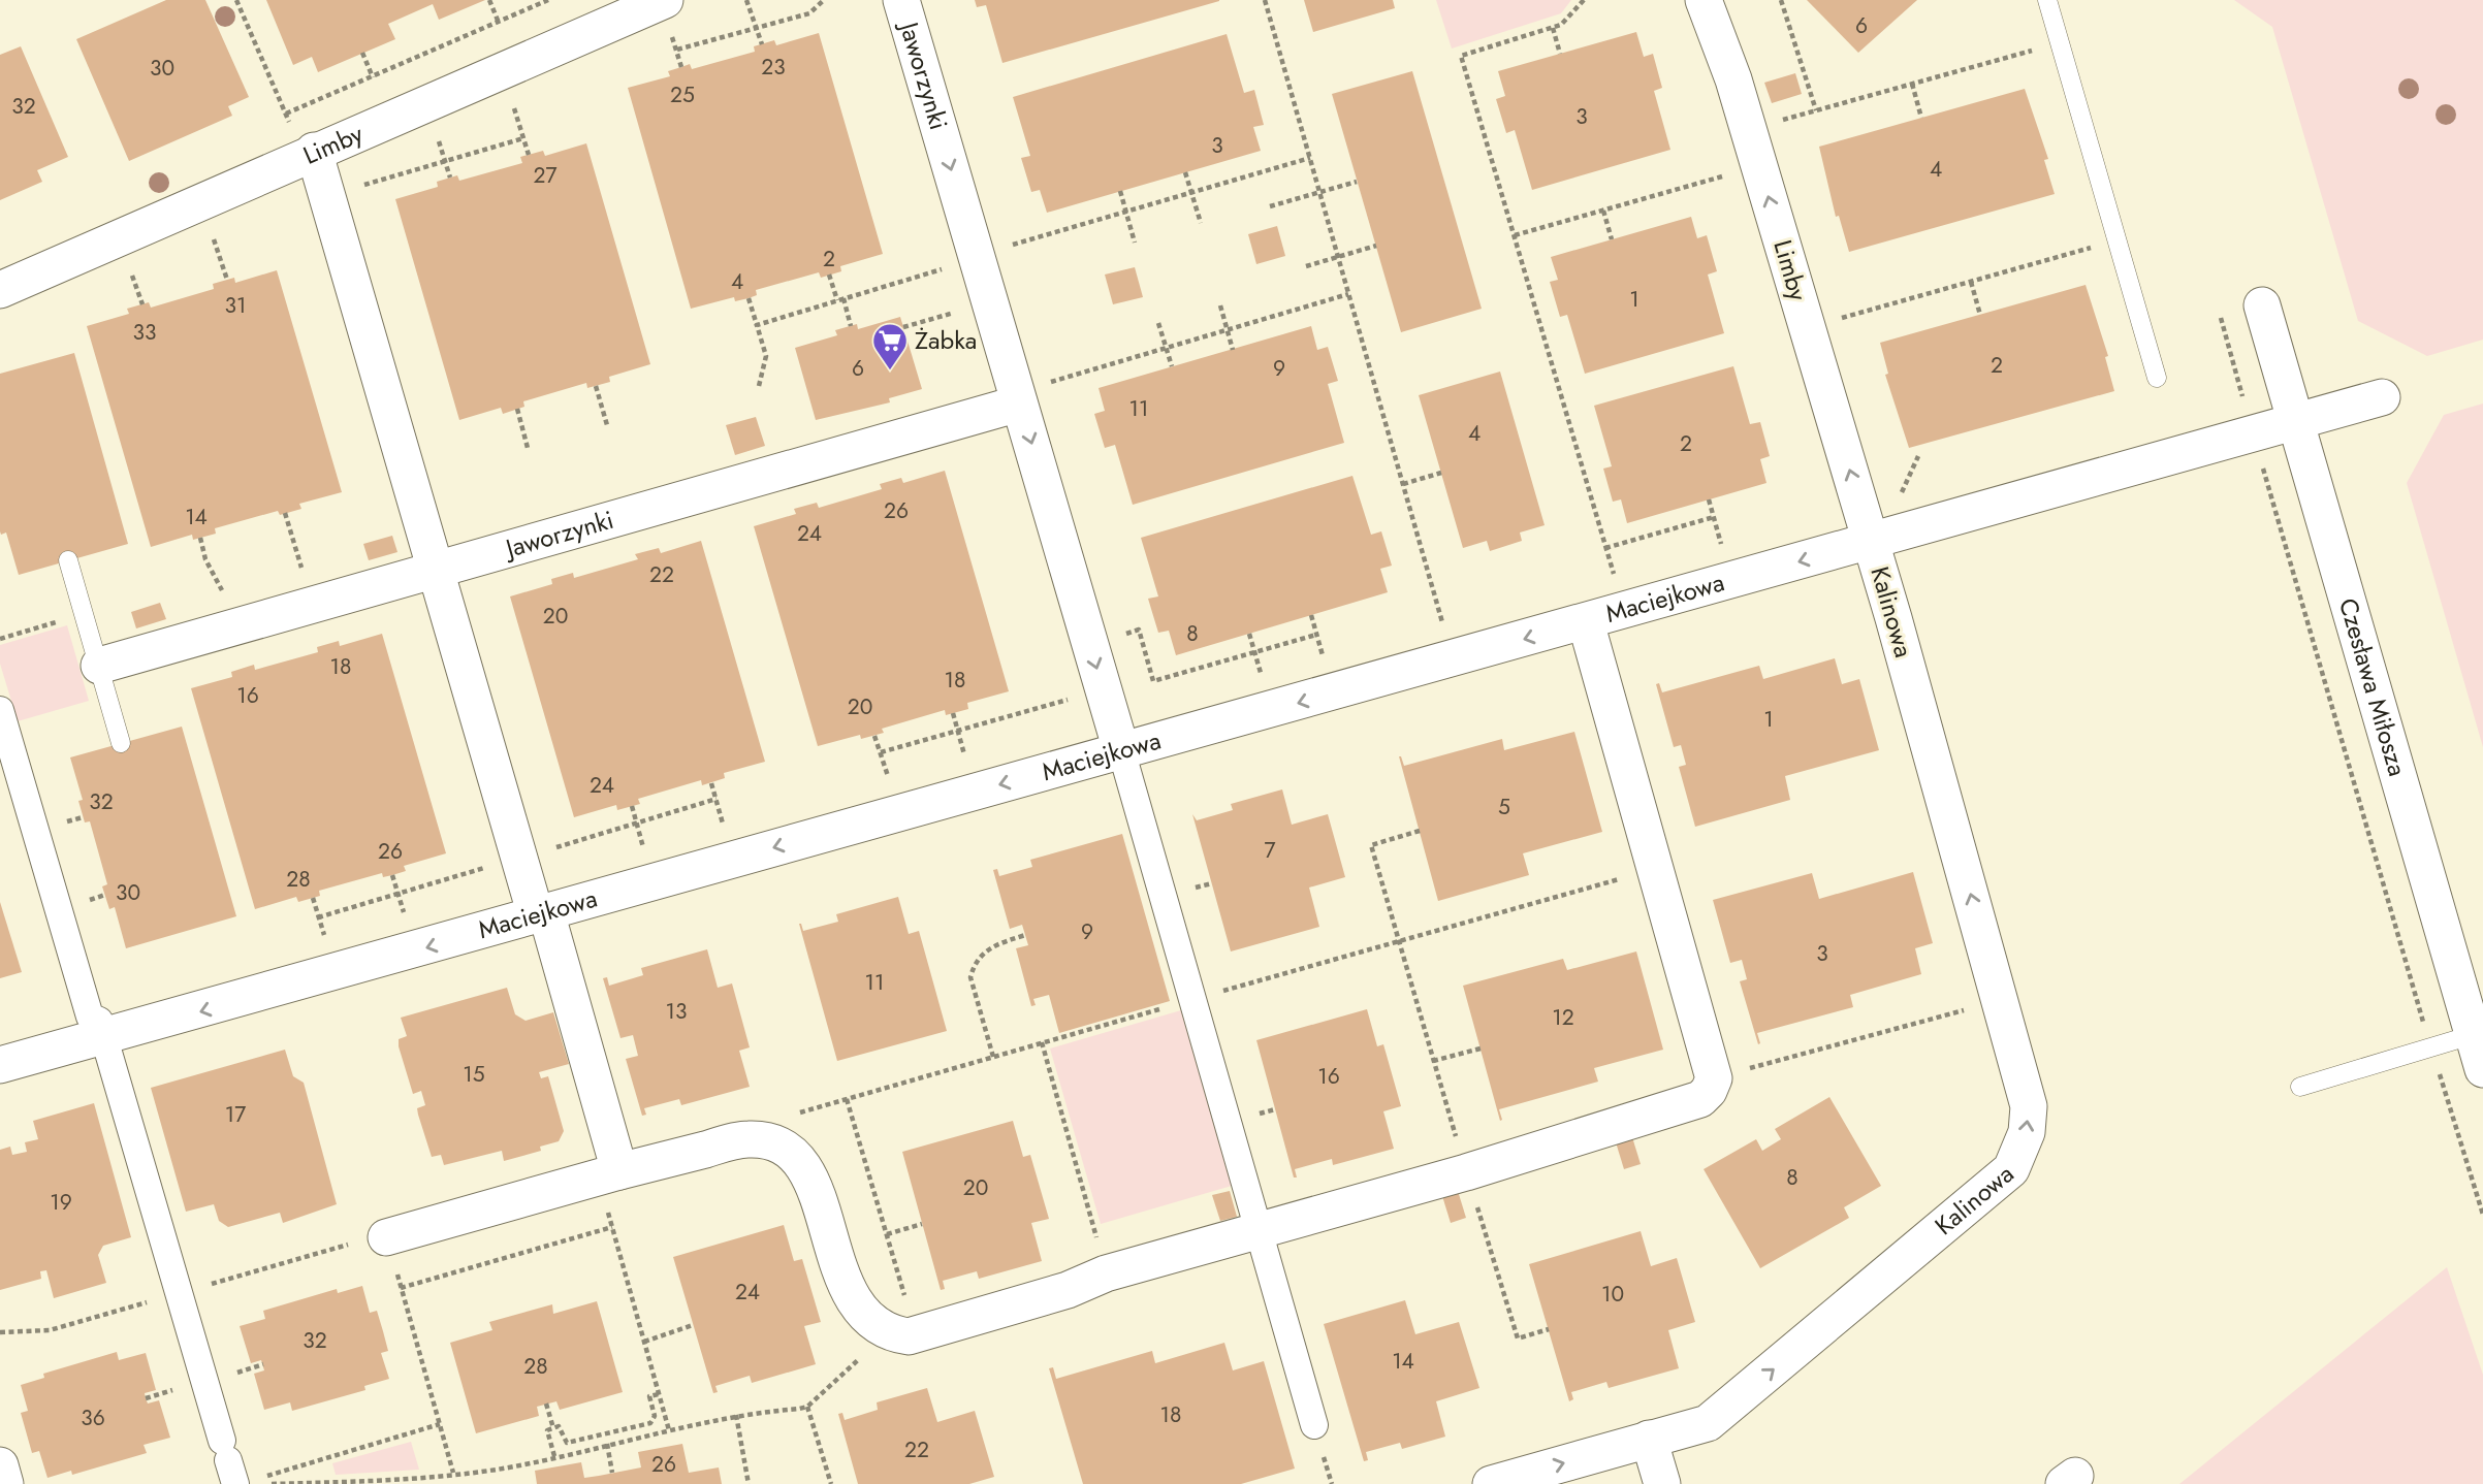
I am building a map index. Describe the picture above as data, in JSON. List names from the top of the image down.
{
  "streets": {
    "street": [
      "Jaworzynki",
      "Limby",
      "Maciejkowa",
      "Kalinowa",
      "Czesława Miłosza"
    ]
  },
  "crossings": [
    ["Jaworzynki", "Maciejkowa"],
    ["Limby", "Maciejkowa"],
    ["Limby", "Kalinowa"],
    ["Maciejkowa", "Kalinowa"],
    ["Maciejkowa", "Czesława Miłosza"]
  ],
  "one_way": ["Jaworzynki", "Limby", "Maciejkowa"],
  "places": {
    "supermarket": ["Żabka"]
  },
  "house_numbers": [
    "6",
    "23",
    "30",
    "25",
    "32",
    "3",
    "3",
    "4",
    "27",
    "2",
    "4",
    "1",
    "31",
    "33",
    "2",
    "6",
    "9",
    "11",
    "4",
    "2",
    "26",
    "14",
    "24",
    "22",
    "20",
    "8",
    "18",
    "18",
    "16",
    "20",
    "1",
    "24",
    "32",
    "5",
    "7",
    "26",
    "28",
    "30",
    "9",
    "3",
    "11",
    "13",
    "12",
    "15",
    "16",
    "17",
    "8",
    "20",
    "19",
    "24",
    "10",
    "32",
    "14",
    "28",
    "18",
    "36",
    "22",
    "26"
  ]
}
